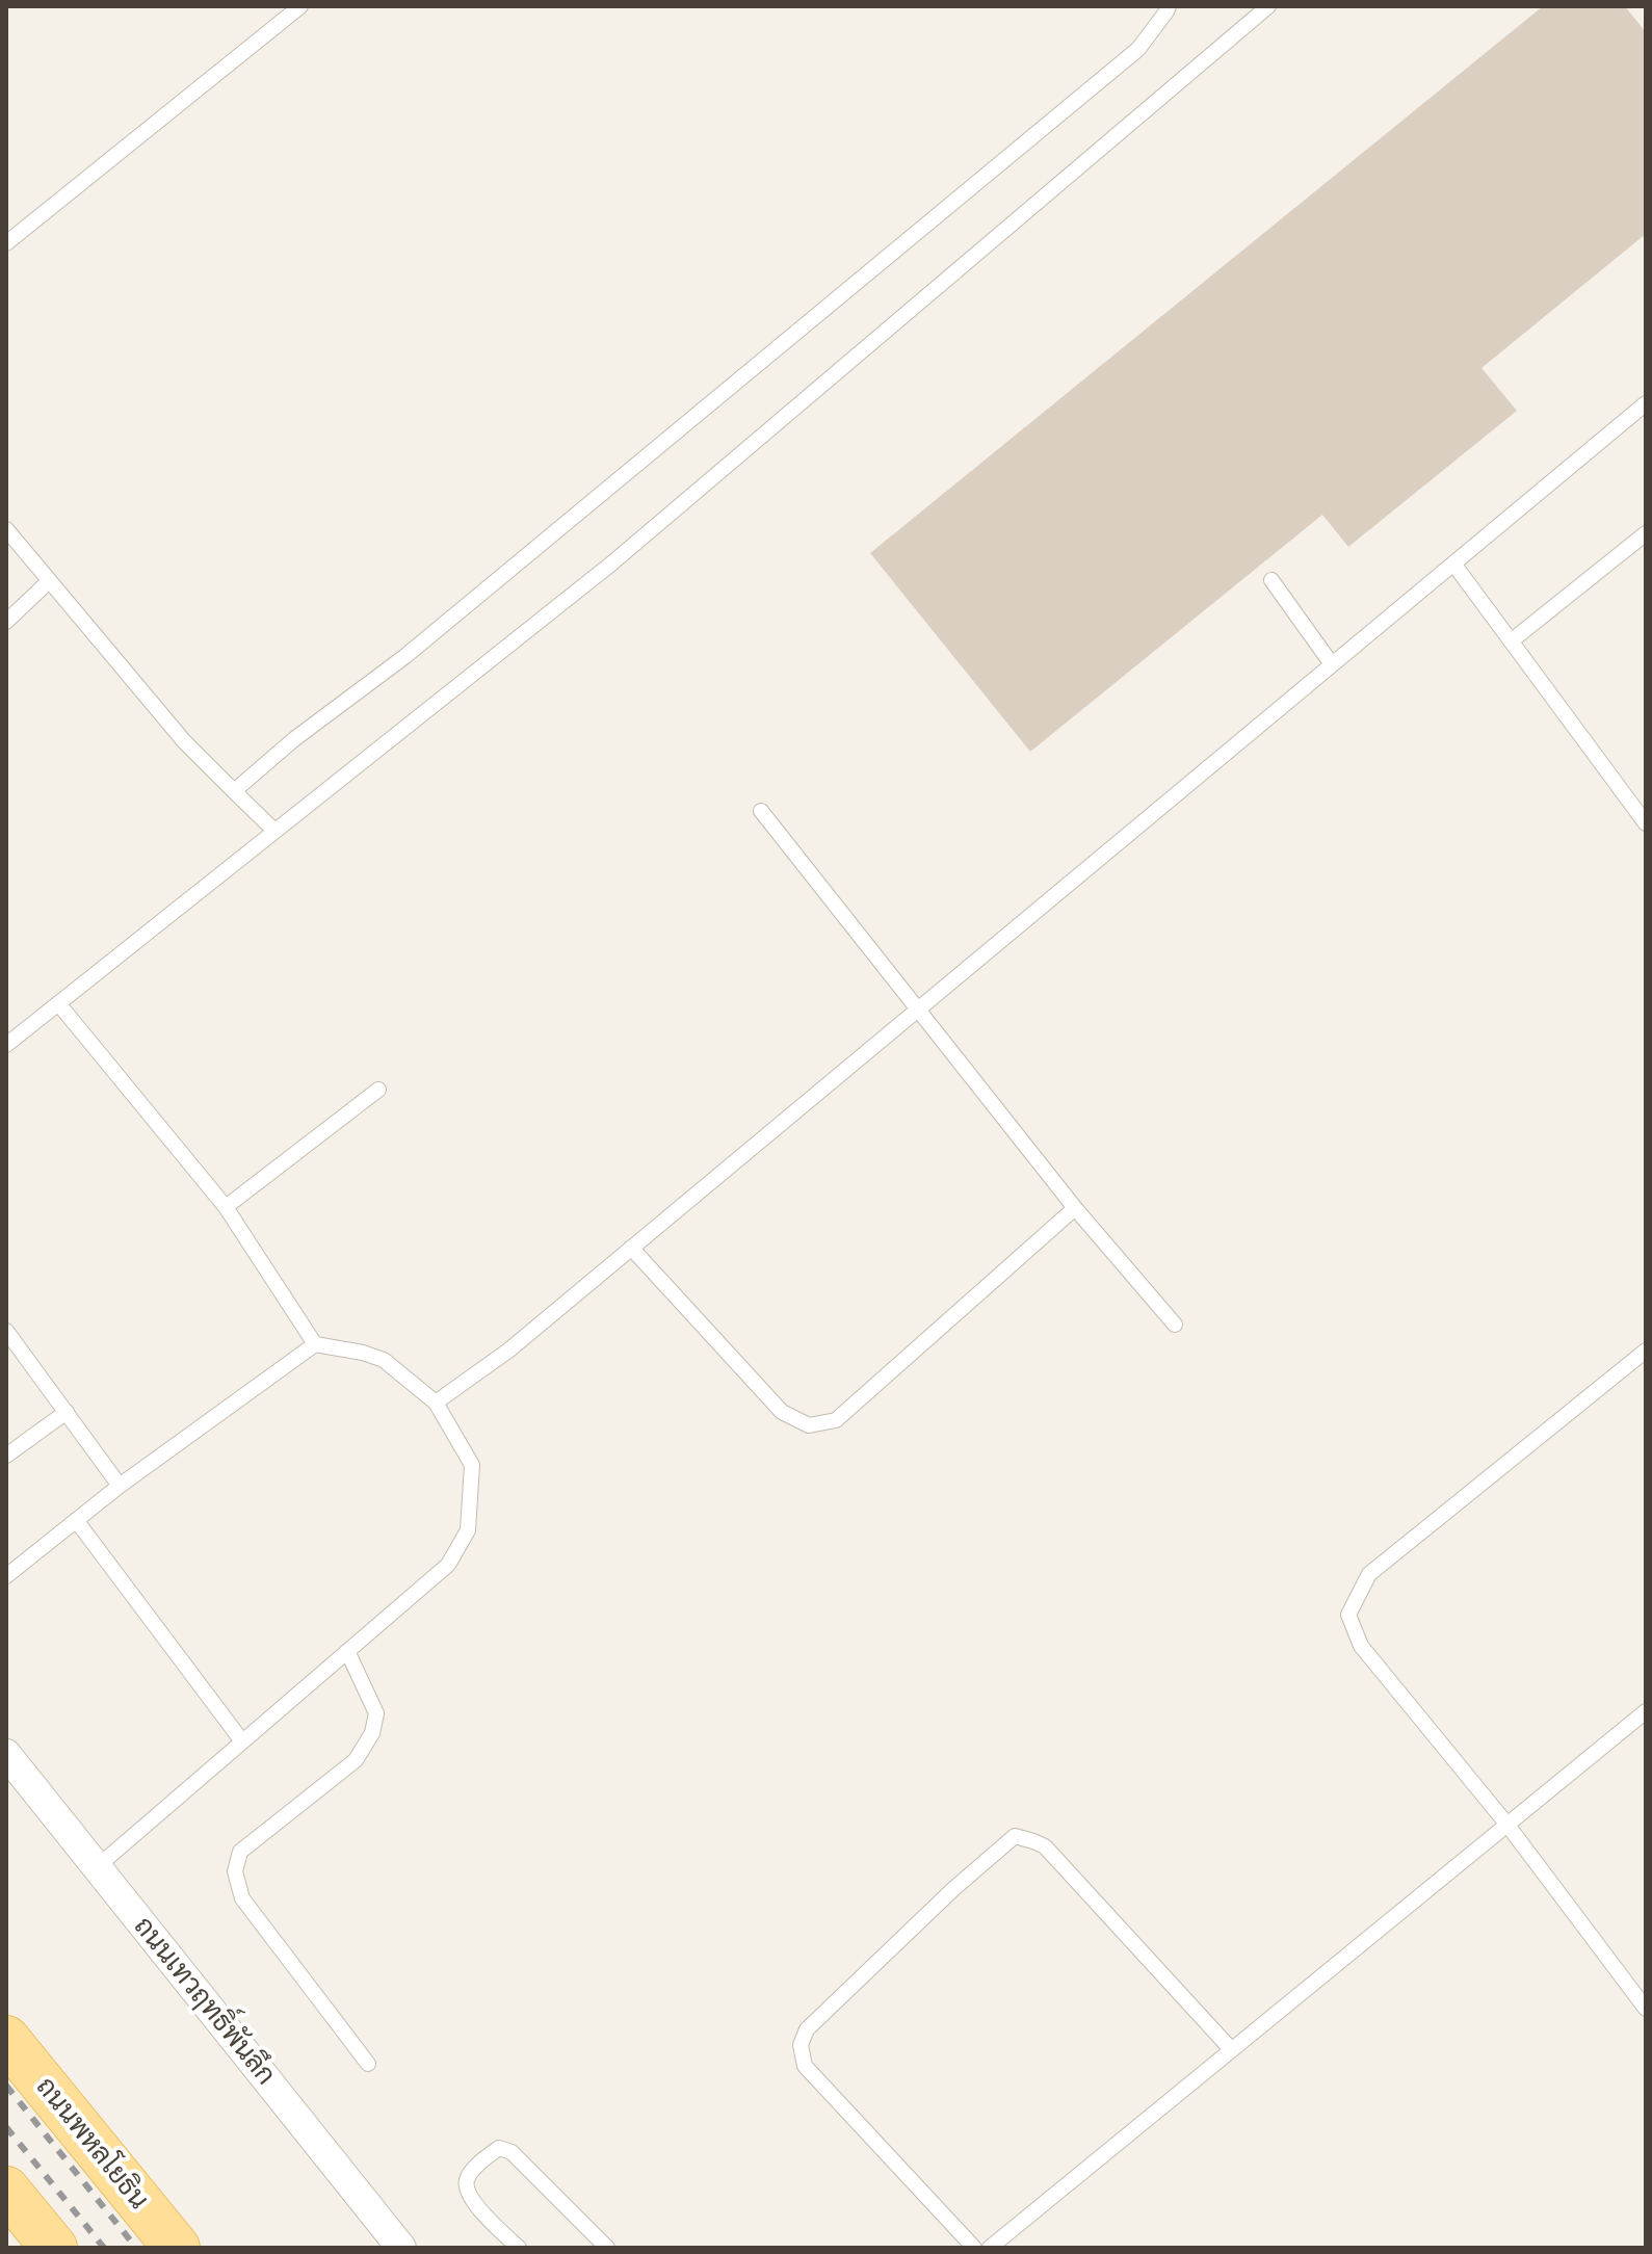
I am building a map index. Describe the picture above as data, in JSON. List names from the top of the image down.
{
  "streets": {
    "main road": ["ถนนพหลโยธิน"],
    "street": ["ถนนเทวฤทธิ์พันลึก"]
  }
}
